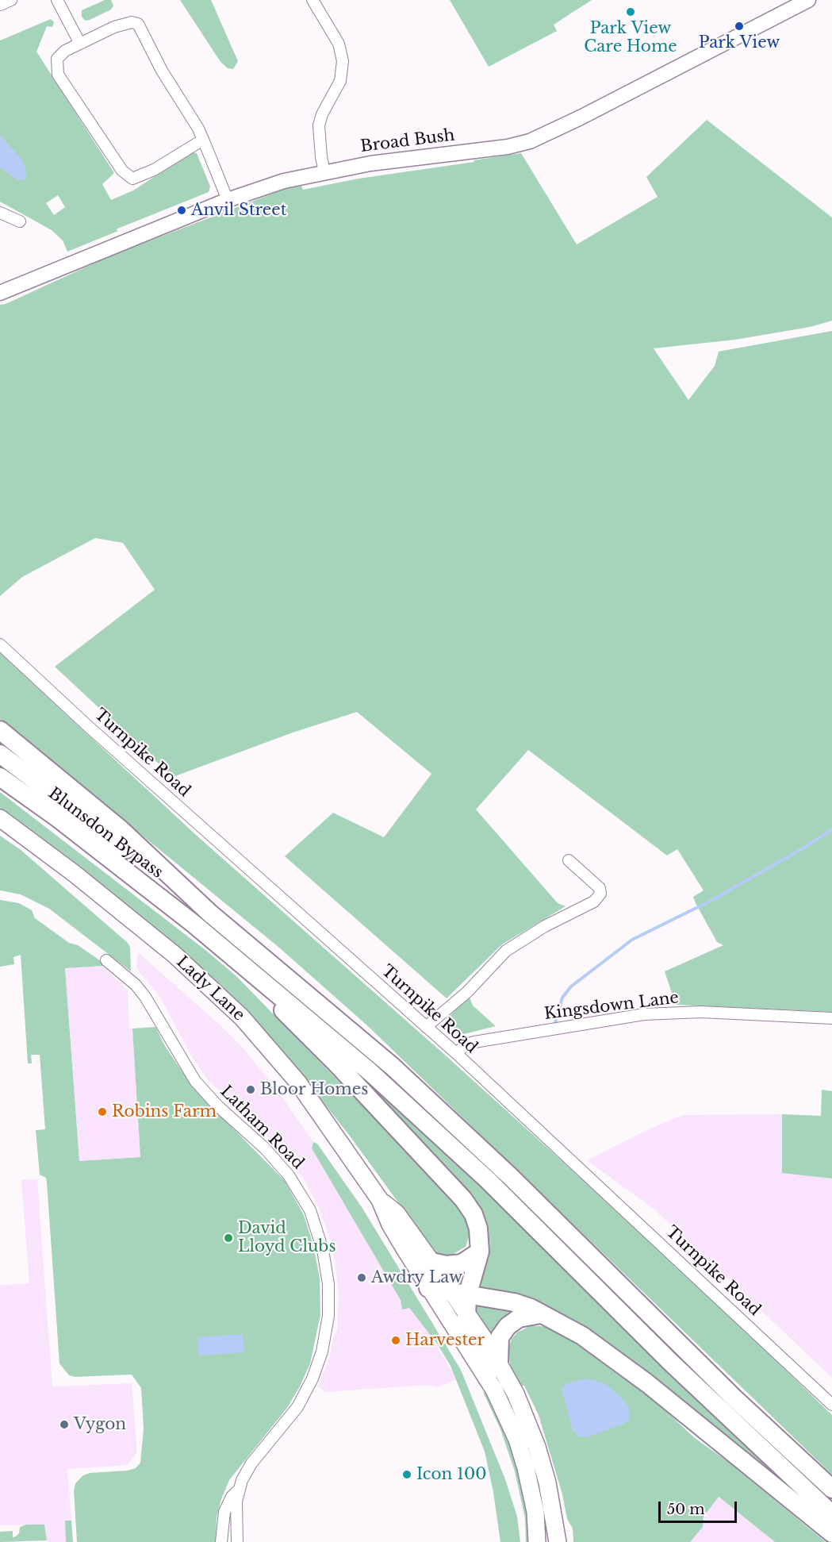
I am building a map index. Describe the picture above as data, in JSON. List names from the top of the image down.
{
  "streets": {
    "highway": ["Blunsdon Bypass"],
    "main road": ["Broad Bush", "Lady Lane"],
    "street": ["Turnpike Road", "Kingsdown Lane", "Latham Road"]
  },
  "crossings": [
    ["Turnpike Road", "Kingsdown Lane"]
  ],
  "places": [
    "Park View Care Home",
    "Park View",
    "Anvil Street",
    "Bloor Homes",
    "Robins Farm",
    "David Lloyd Clubs",
    "Awdry Law",
    "Harvester",
    "Vygon",
    "Icon 100"
  ],
  "scale_bar": "50 m"
}
